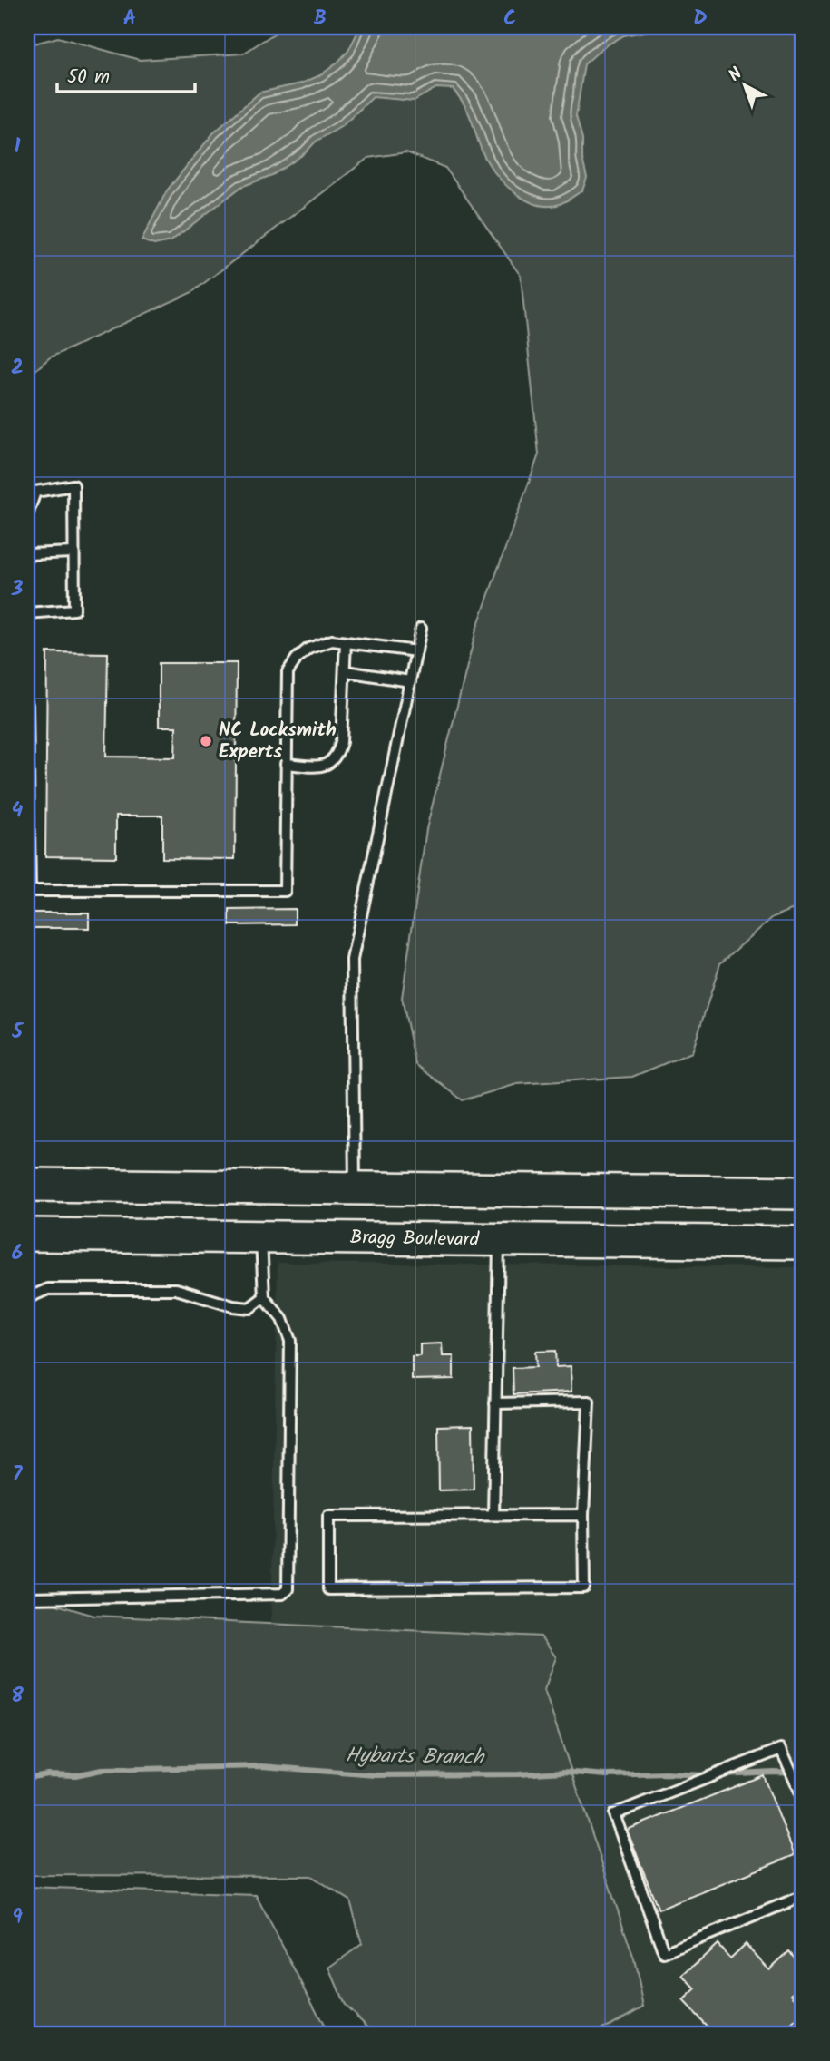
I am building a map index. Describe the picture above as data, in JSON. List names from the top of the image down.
{
  "streets": {
    "main road": ["Bragg Boulevard"]
  },
  "water": ["Hybarts Branch"],
  "places": ["NC Locksmith Experts"],
  "scale_bar": "50 m",
  "north": "top left",
  "grid": {
    "columns": [
      "A",
      "B",
      "C",
      "D"
    ],
    "rows": [
      "1",
      "2",
      "3",
      "4",
      "5",
      "6",
      "7",
      "8",
      "9"
    ]
  }
}
